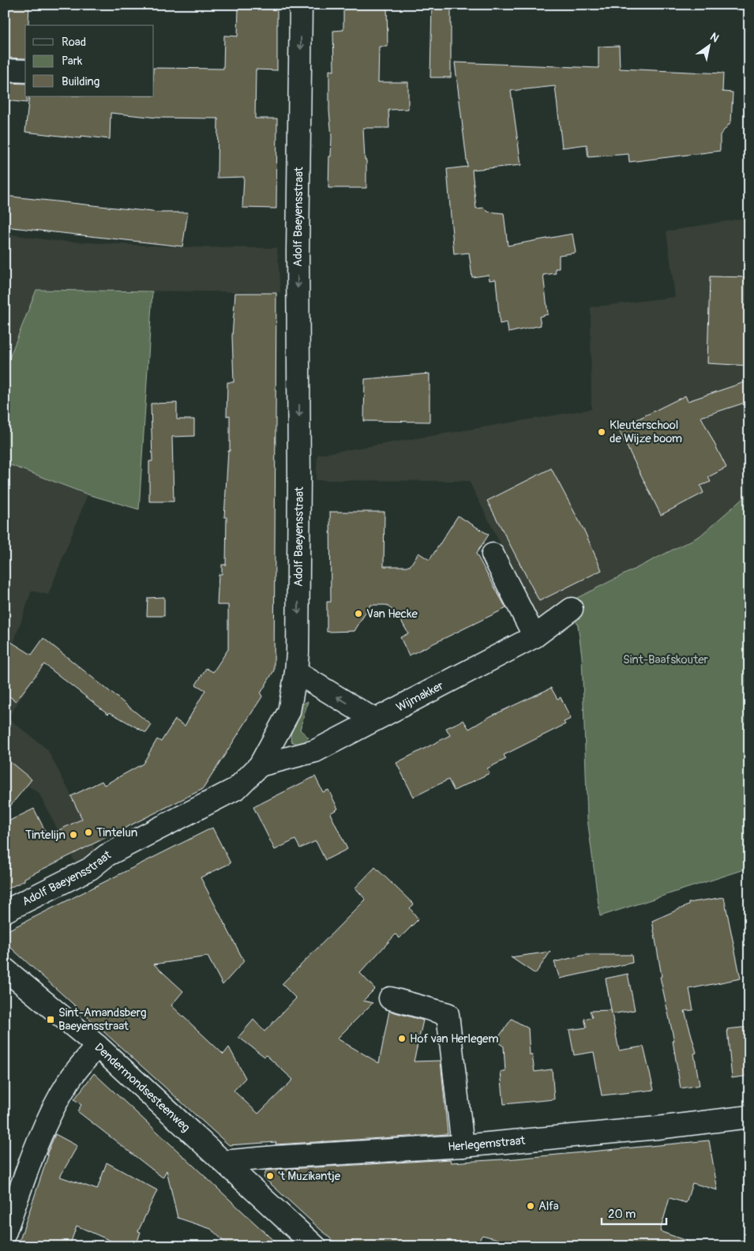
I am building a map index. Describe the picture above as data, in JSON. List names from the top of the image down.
{
  "streets": {
    "street": [
      "Adolf Baeyensstraat",
      "Wijmakker",
      "Dendermondsesteenweg",
      "Herlegemstraat"
    ]
  },
  "crossings": [
    ["Adolf Baeyensstraat", "Wijmakker"],
    ["Dendermondsesteenweg", "Herlegemstraat"]
  ],
  "one_way": ["Adolf Baeyensstraat"],
  "parks": ["Sint-Baafskouter"],
  "places": {
    "other": [
      "Kleuterschool de Wijze boom",
      "Van Hecke",
      "Tintelun",
      "Tintelijn",
      "Hof van Herlegem",
      "'t Muzikantje",
      "Alfa"
    ],
    "transit": ["Sint-Amandsberg Baeyensstraat"]
  },
  "legend": ["Road", "Park", "Building"],
  "scale_bar": "20 m",
  "north": "top right"
}
